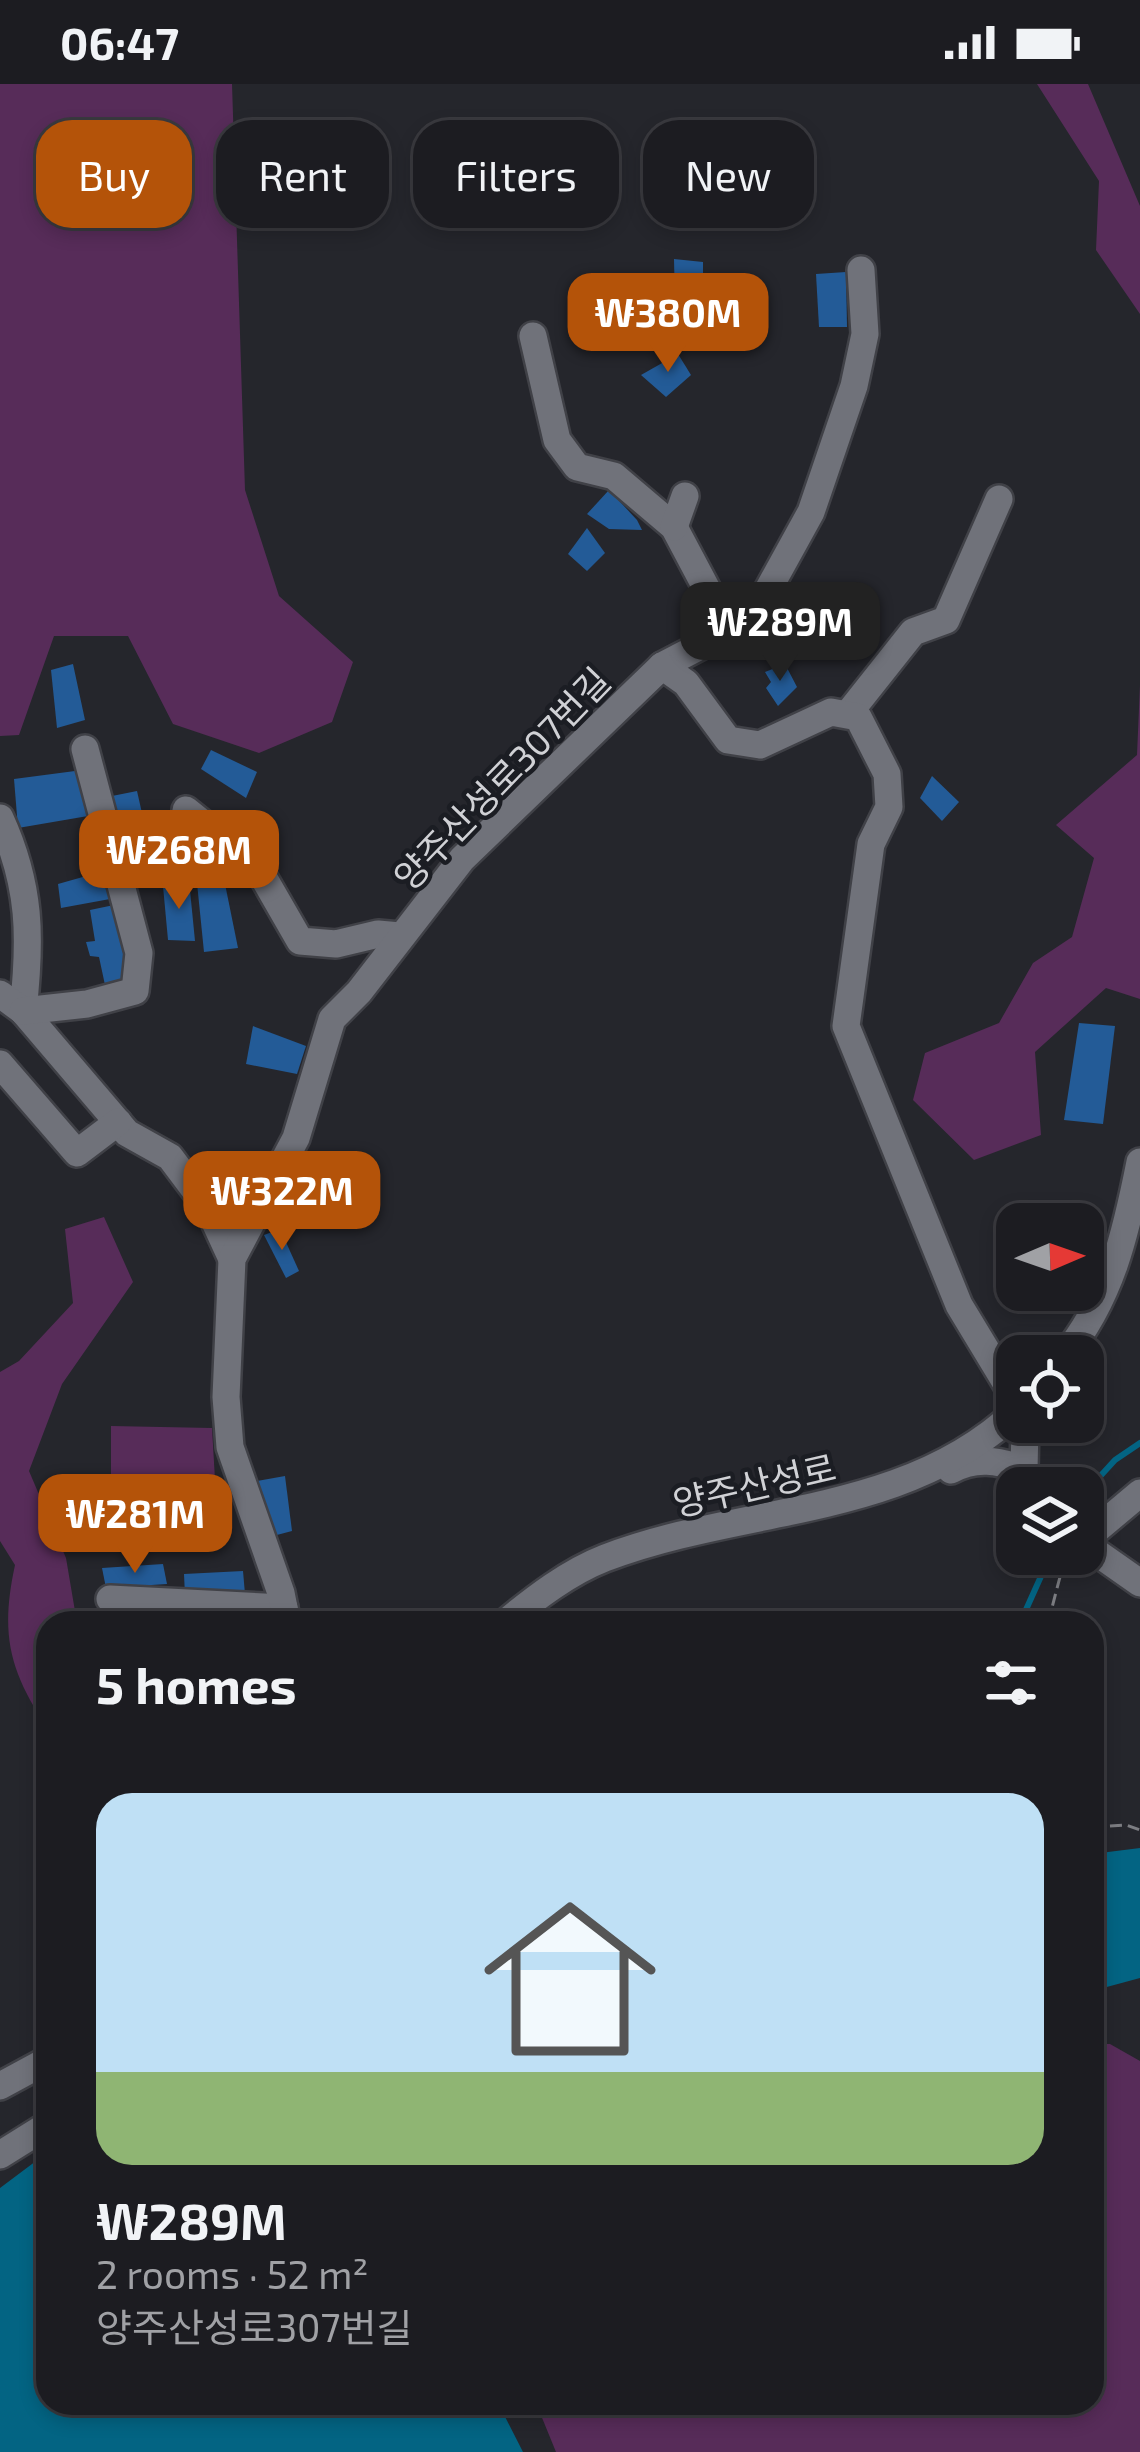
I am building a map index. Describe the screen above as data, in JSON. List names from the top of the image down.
{
  "streets": {
    "street": ["양주산성로307번길", "양주산성로"]
  },
  "north": "right",
  "page": {
    "status": "06:47",
    "chip": [
      "Buy",
      "Rent",
      "Filters",
      "New"
    ],
    "price": [
      "₩380M",
      "₩289M",
      "₩268M",
      "₩322M",
      "₩281M"
    ],
    "heading": "5 homes",
    "list": [
      {
        "name": "₩289M",
        "note": "2 rooms · 52 m² · 양주산성로307번길"
      }
    ]
  }
}
